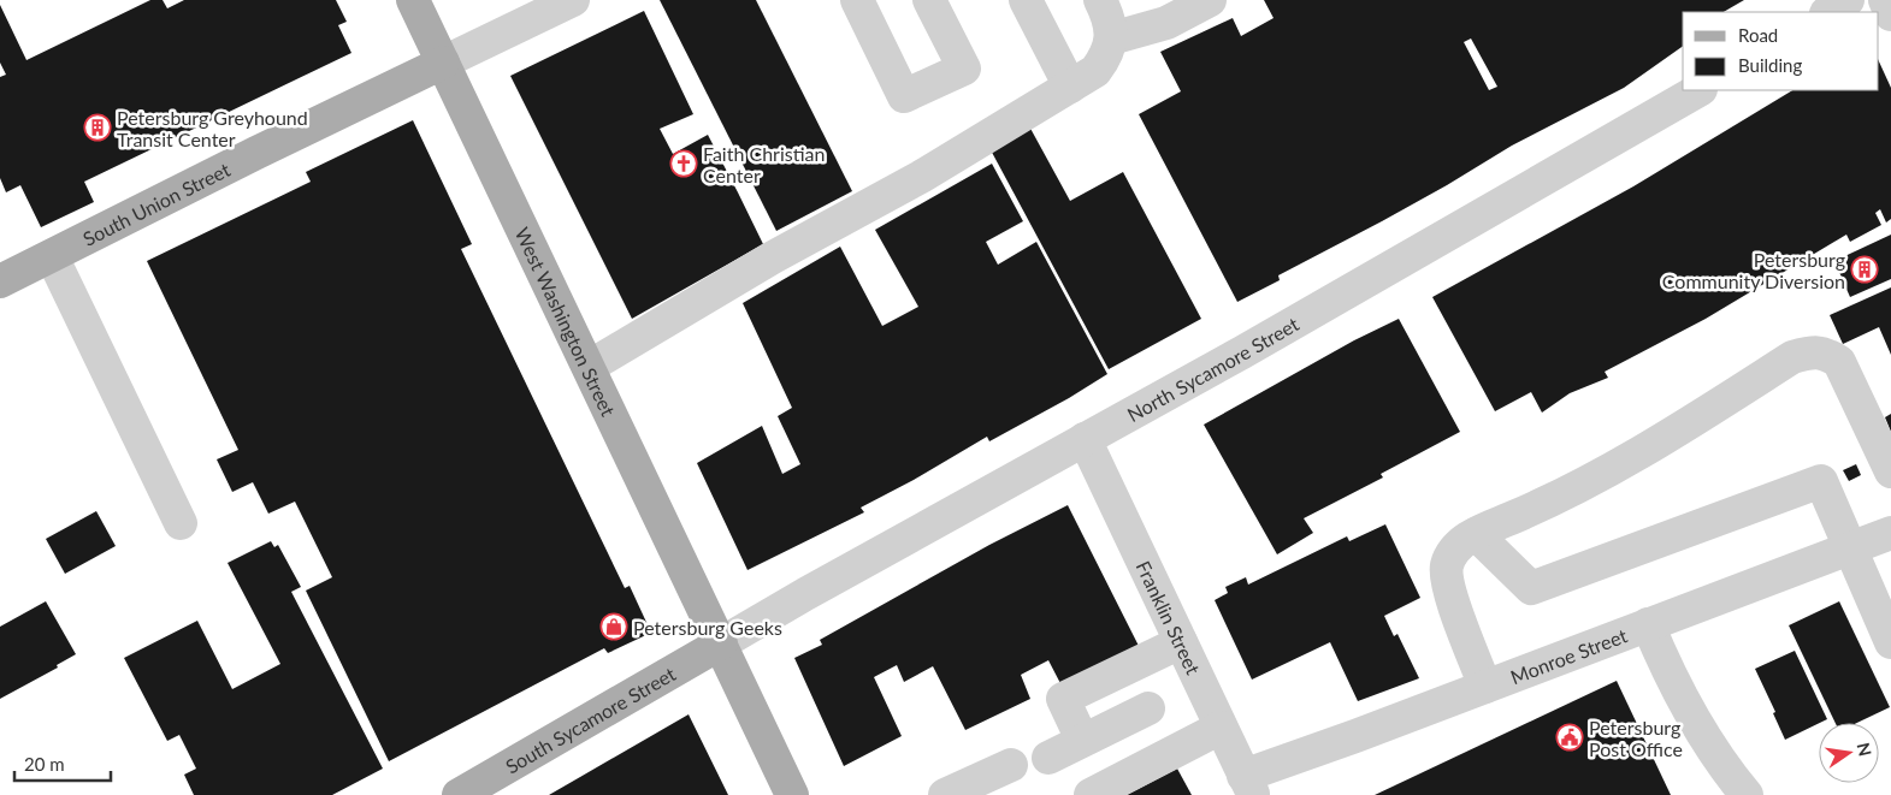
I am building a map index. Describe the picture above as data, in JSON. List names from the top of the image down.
{
  "streets": {
    "main road": ["South Union Street", "West Washington Street", "South Sycamore Street"],
    "street": ["North Sycamore Street", "Franklin Street", "Monroe Street"]
  },
  "crossings": [
    ["South Union Street", "West Washington Street"],
    ["West Washington Street", "North Sycamore Street"],
    ["West Washington Street", "South Sycamore Street"],
    ["North Sycamore Street", "Franklin Street"],
    ["North Sycamore Street", "South Sycamore Street"],
    ["Franklin Street", "Monroe Street"]
  ],
  "places": {
    "building": ["Petersburg Greyhound Transit Center", "Petersburg Community Diversion"],
    "church": ["Faith Christian Center"],
    "shop": ["Petersburg Geeks"],
    "public building": ["Petersburg Post Office"]
  },
  "legend": ["Road", "Building"],
  "scale_bar": "20 m",
  "north": "right"
}
